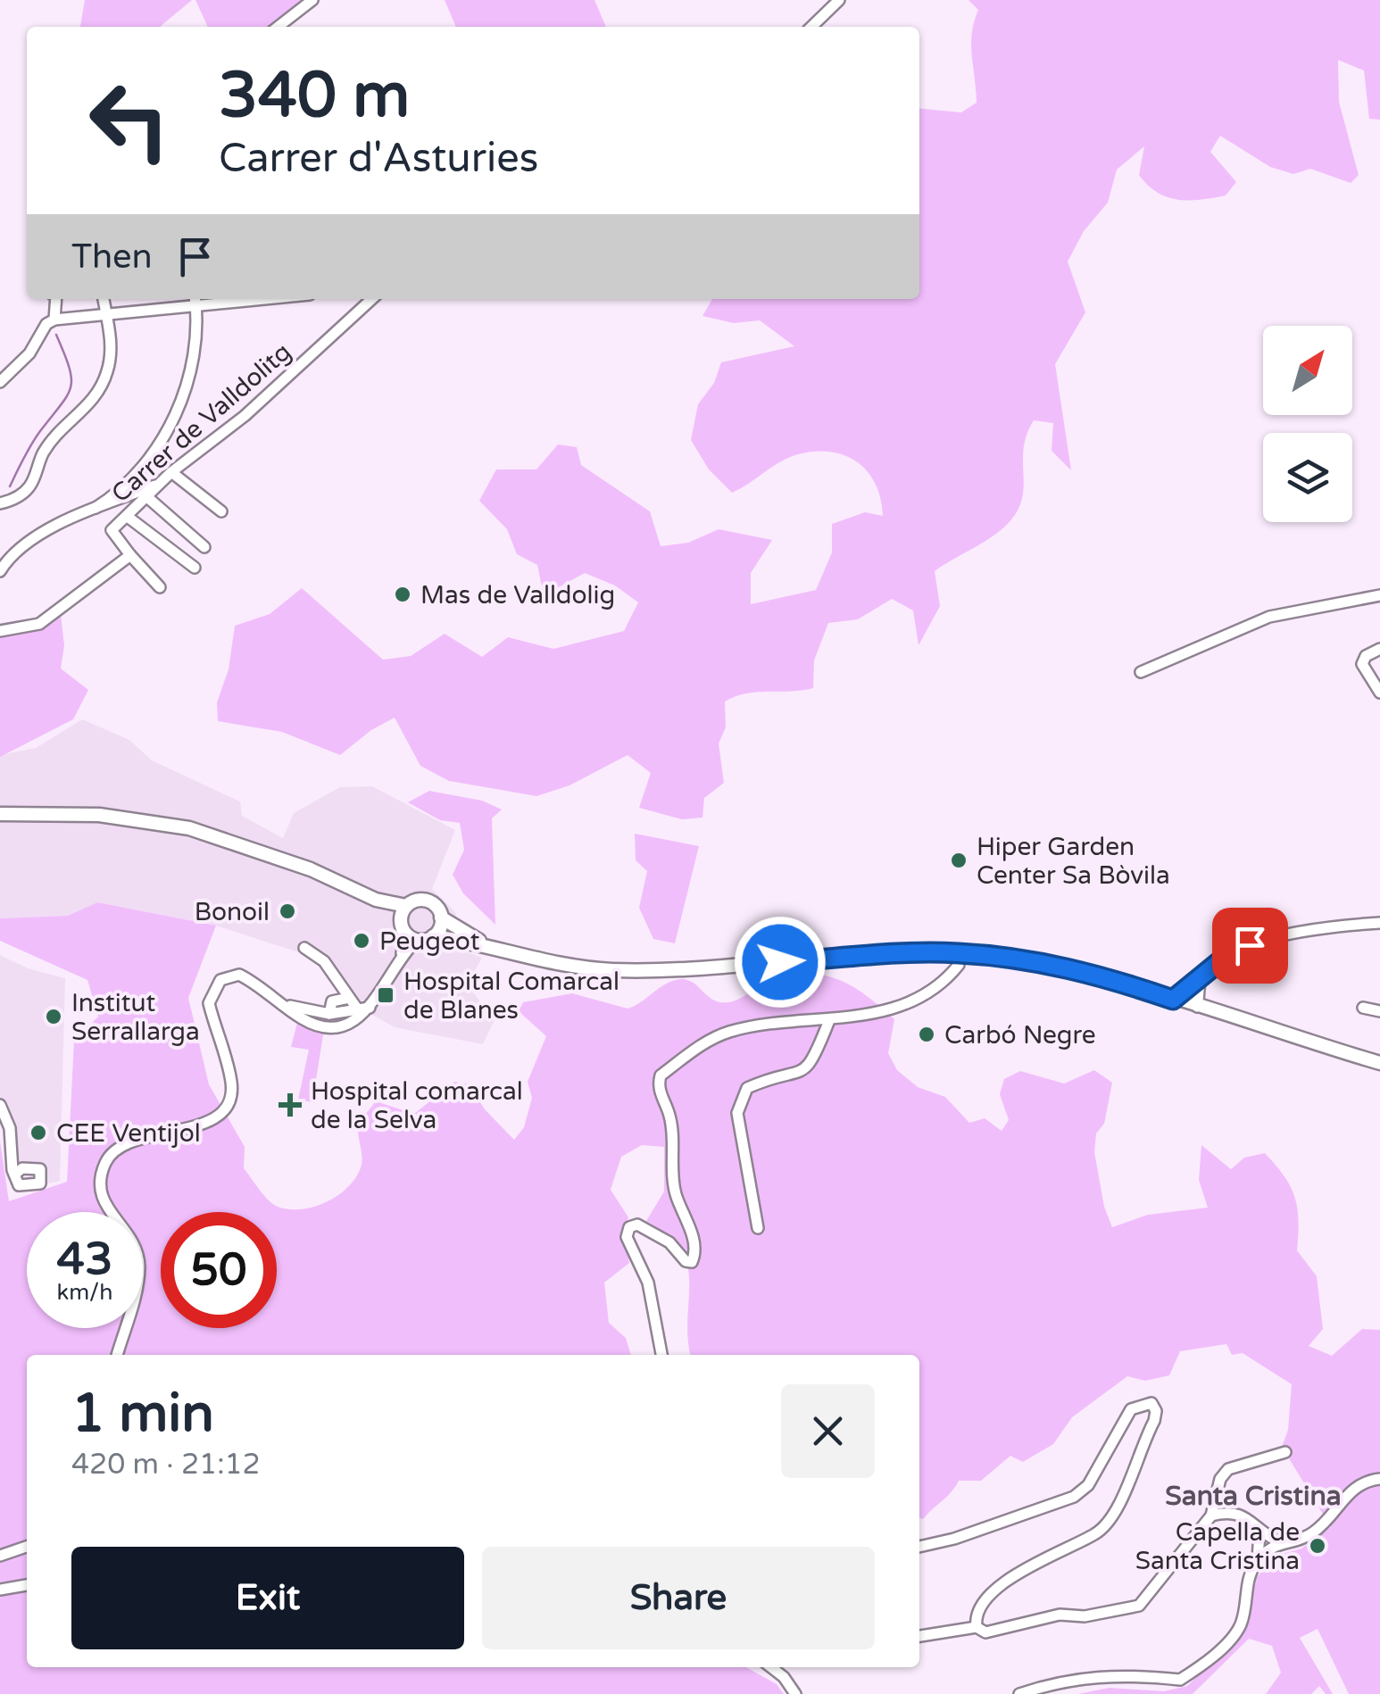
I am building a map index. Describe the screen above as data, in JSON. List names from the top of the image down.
{
  "streets": {
    "street": ["Carrer de Valldolitg"]
  },
  "districts": ["Santa Cristina"],
  "places": {
    "other": [
      "Mas de Valldolig",
      "Hiper Garden Center Sa Bòvila",
      "Bonoil",
      "Peugeot",
      "Institut Serrallarga",
      "Carbó Negre",
      "CEE Ventijol",
      "Capella de Santa Cristina"
    ],
    "transit": ["Hospital Comarcal de Blanes"],
    "health": ["Hospital comarcal de la Selva"]
  },
  "north": "top right",
  "page": {
    "turn": ["340 m", "Carrer d'Asturies"],
    "then": "Then",
    "speed": "43 km/h",
    "limit": "50",
    "heading": ["1 min", "420 m · 21:12"],
    "buttons": ["Exit", "Share"]
  }
}
